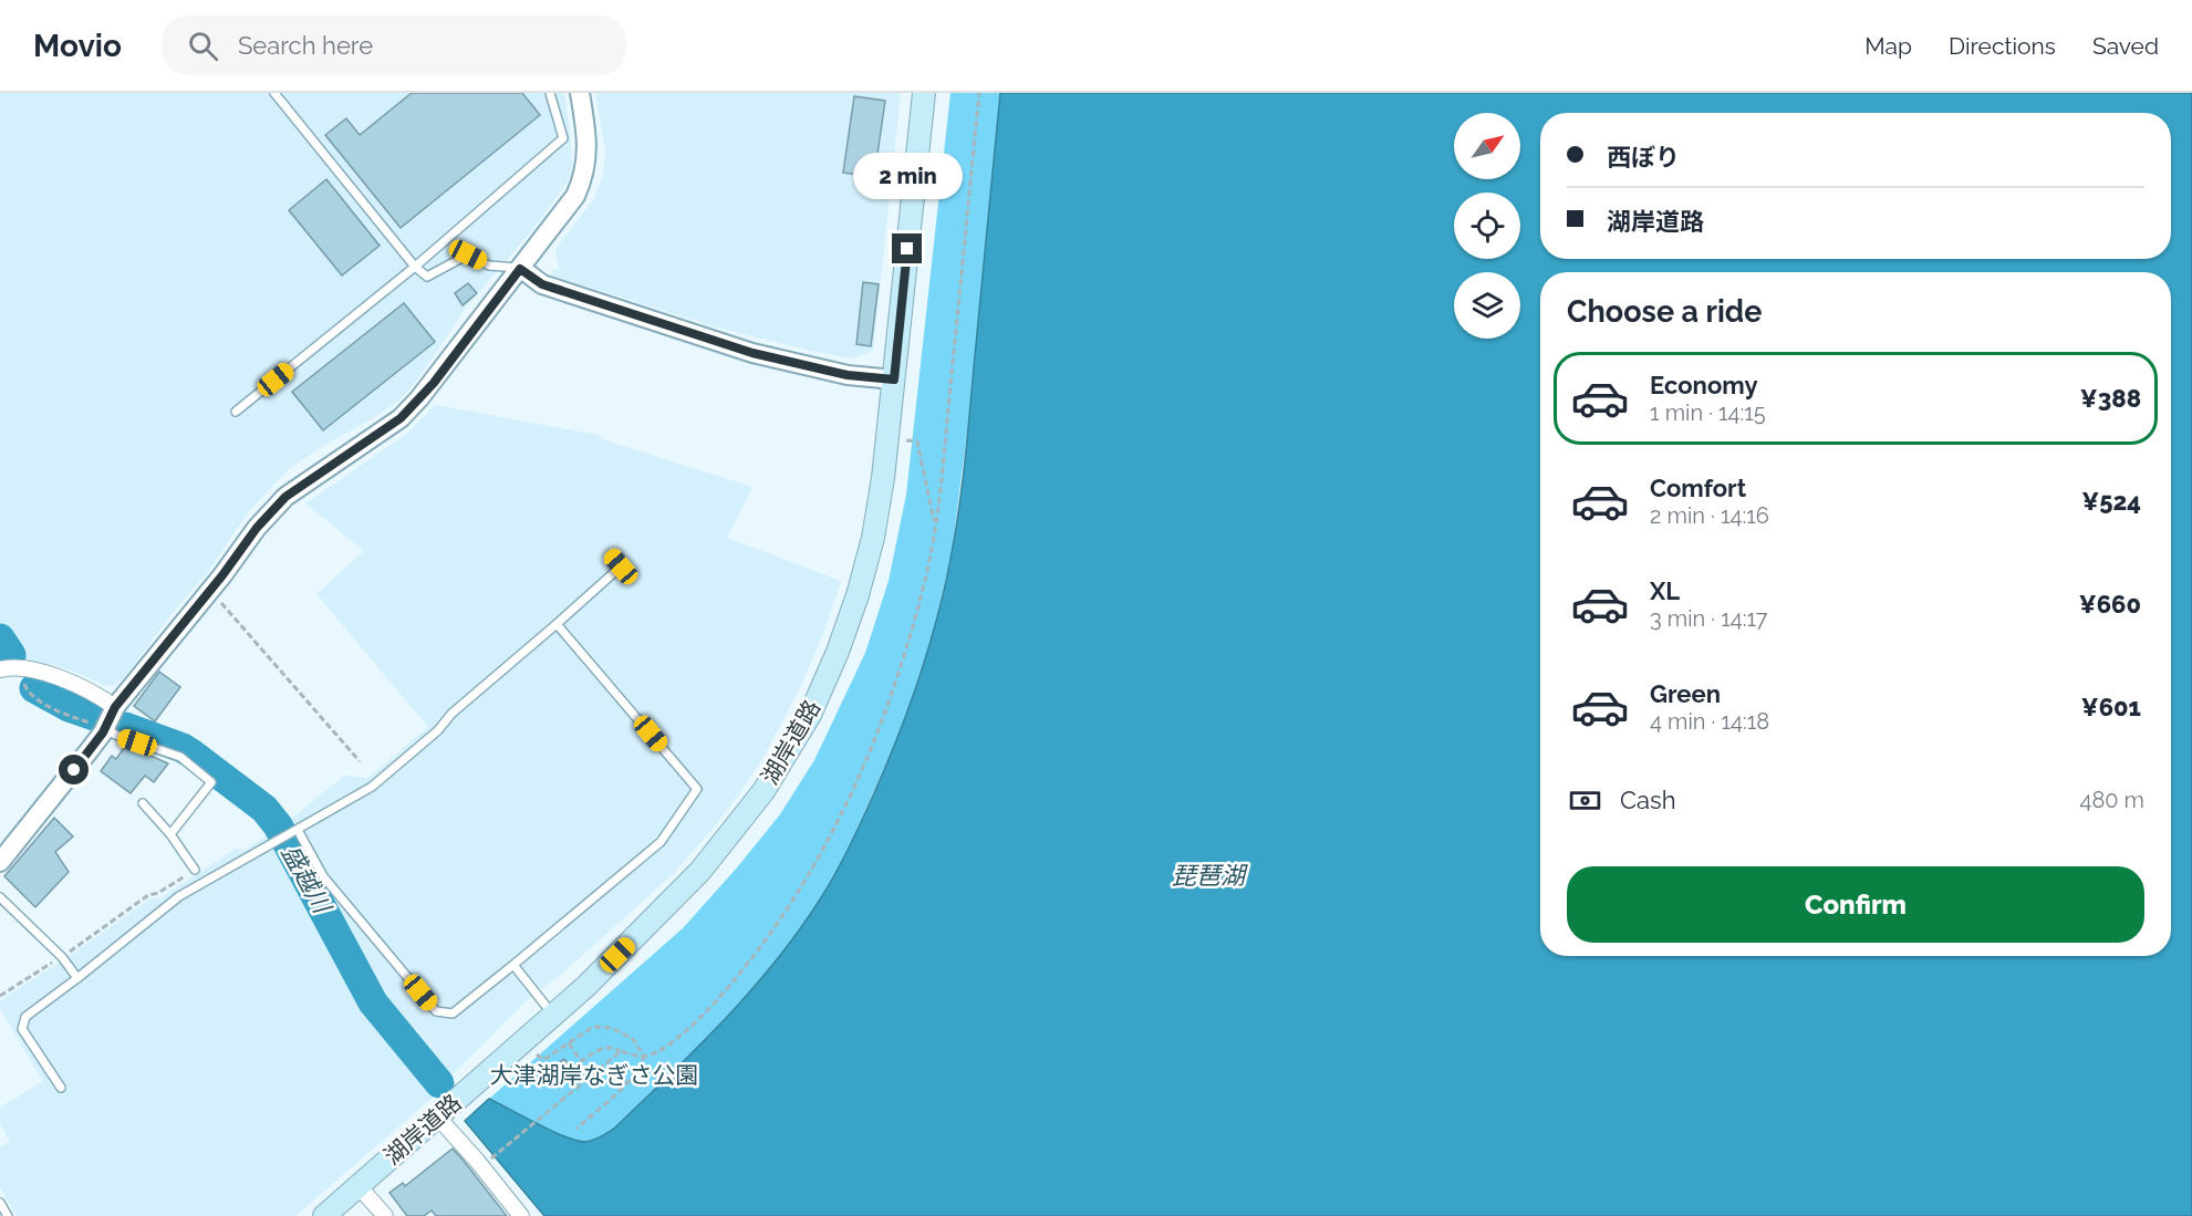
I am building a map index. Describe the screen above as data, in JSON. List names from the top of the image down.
{
  "streets": {
    "main road": ["湖岸道路"]
  },
  "water": ["琵琶湖", "盛越川"],
  "parks": ["大津湖岸なぎさ公園"],
  "north": "top right",
  "page": {
    "header": "Movio",
    "search": "Search here",
    "nav": ["Map", "Directions", "Saved"],
    "banner": ["西ぼり", "湖岸道路"],
    "bubble": "2 min",
    "heading": "Choose a ride",
    "list": [
      {
        "name": "Economy",
        "note": "1 min · 14:15",
        "value": "¥388"
      },
      {
        "name": "Comfort",
        "note": "2 min · 14:16",
        "value": "¥524"
      },
      {
        "name": "XL",
        "note": "3 min · 14:17",
        "value": "¥660"
      },
      {
        "name": "Green",
        "note": "4 min · 14:18",
        "value": "¥601"
      }
    ],
    "pay": ["Cash", "480 m"],
    "buttons": "Confirm"
  }
}
